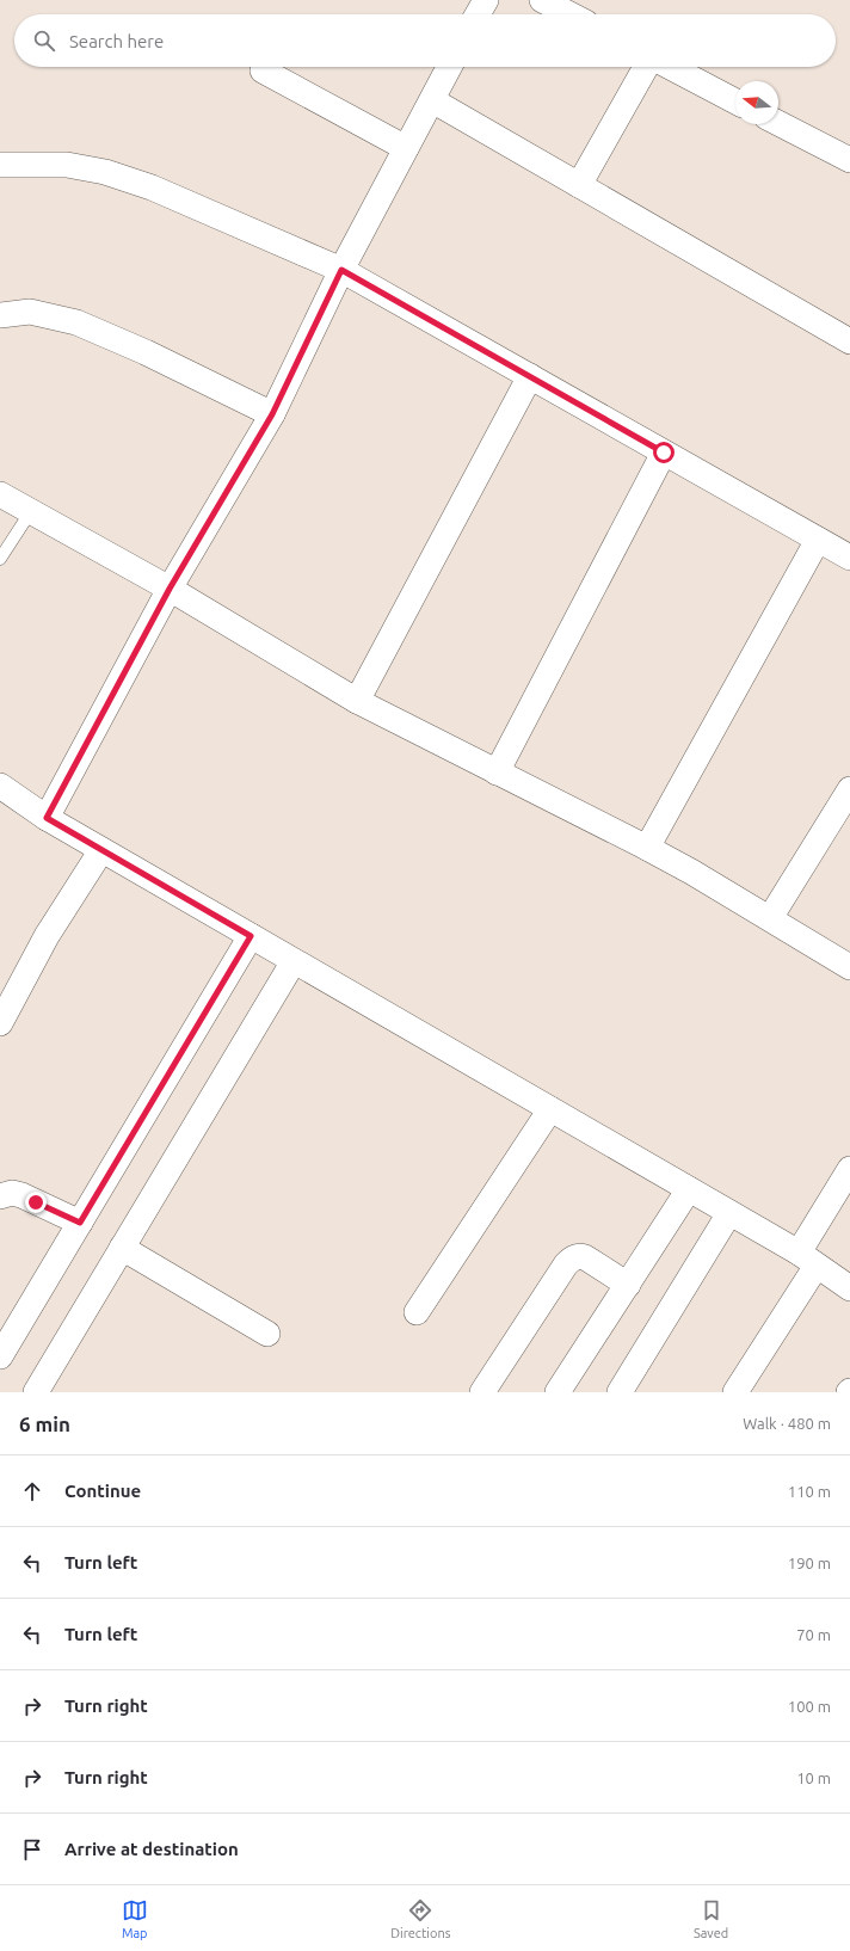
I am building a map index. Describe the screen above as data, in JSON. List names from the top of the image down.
{
  "north": "left",
  "page": {
    "search": "Search here",
    "heading": ["6 min", "Walk · 480 m"],
    "list": [
      ["Continue", "110 m"],
      ["Turn left", "190 m"],
      ["Turn left", "70 m"],
      ["Turn right", "100 m"],
      ["Turn right", "10 m"],
      "Arrive at destination"
    ],
    "nav": ["Map", "Directions", "Saved"]
  }
}
